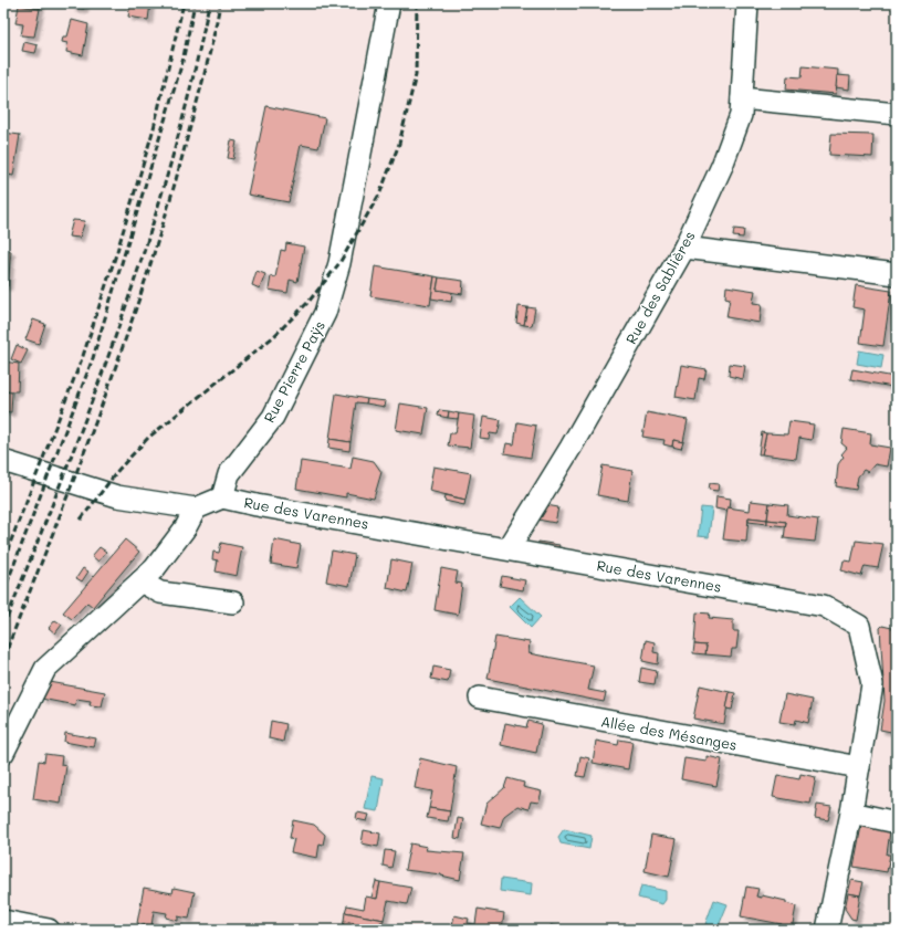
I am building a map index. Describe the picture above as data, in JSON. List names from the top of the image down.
{
  "streets": {
    "street": [
      "Rue des Sablières",
      "Rue Pierre Paÿs",
      "Rue des Varennes",
      "Allée des Mésanges"
    ]
  },
  "crossings": [
    ["Rue des Sablières", "Rue des Varennes"],
    ["Rue Pierre Paÿs", "Rue des Varennes"],
    ["Rue des Varennes", "Allée des Mésanges"]
  ]
}
